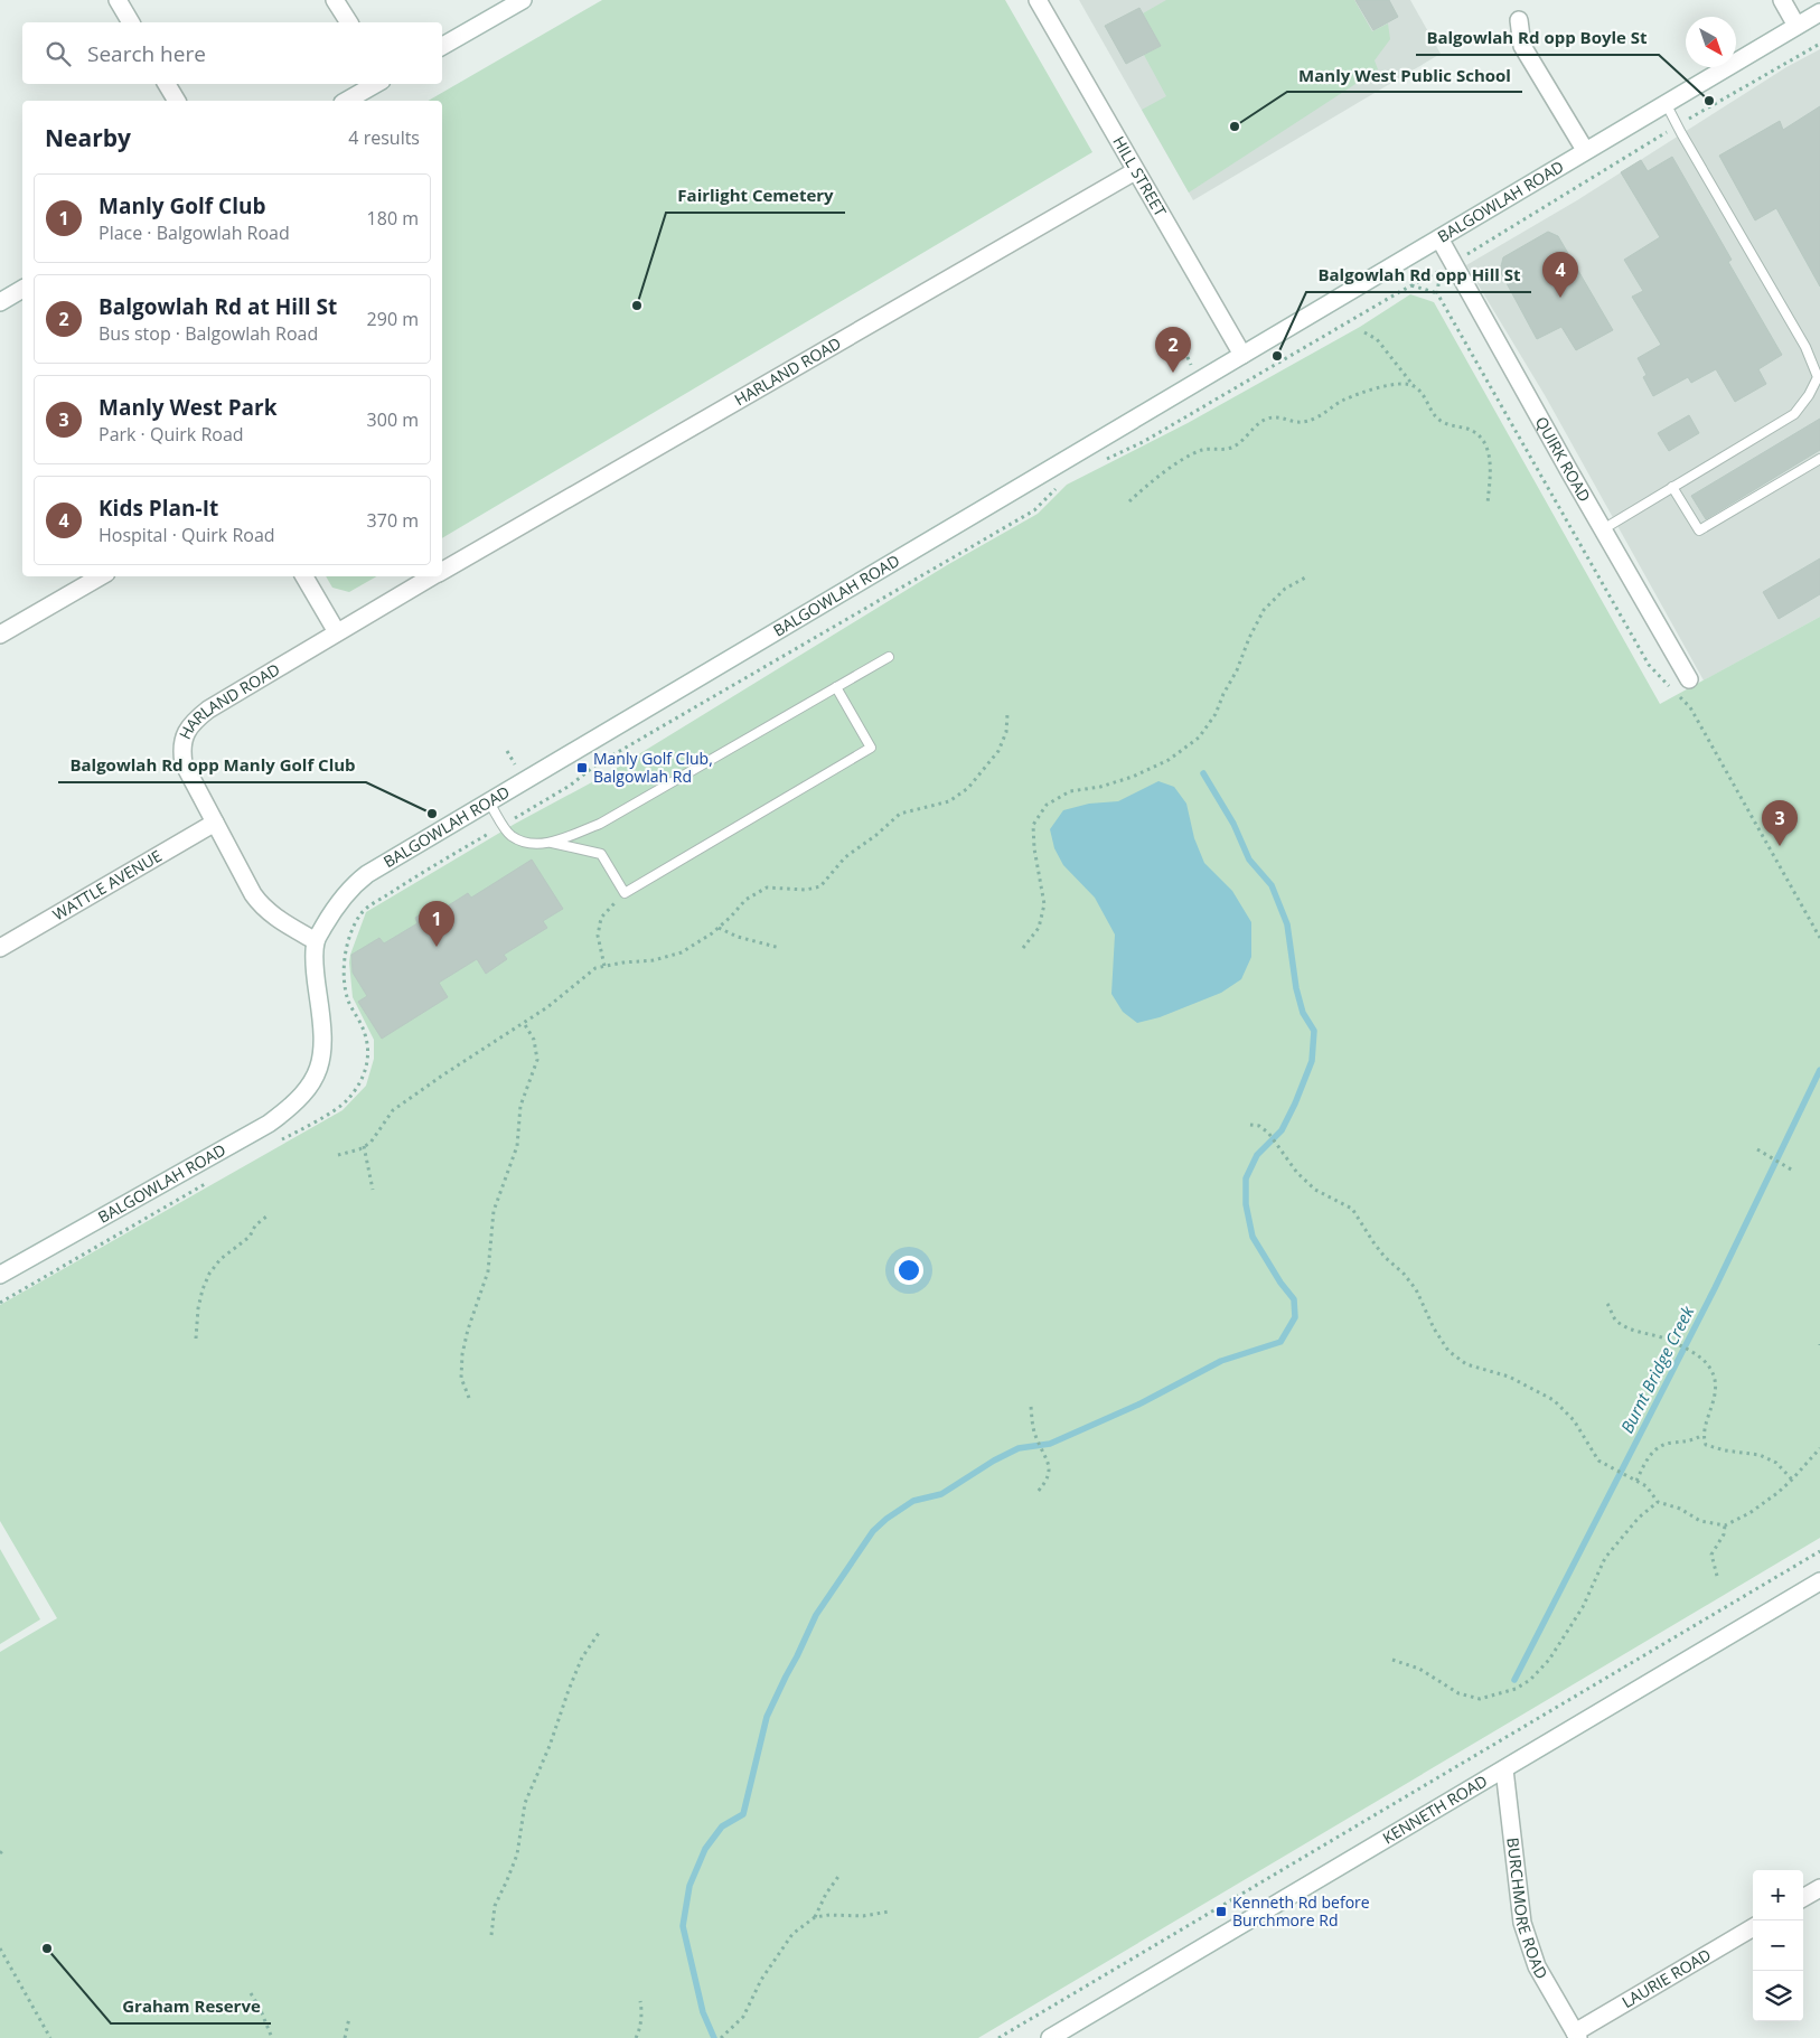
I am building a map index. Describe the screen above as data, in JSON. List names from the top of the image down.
{
  "streets": {
    "street": [
      "HILL STREET",
      "BALGOWLAH ROAD",
      "HARLAND ROAD",
      "QUIRK ROAD",
      "WATTLE AVENUE",
      "KENNETH ROAD",
      "BURCHMORE ROAD",
      "LAURIE ROAD"
    ]
  },
  "crossings": [
    ["HILL STREET", "BALGOWLAH ROAD"],
    ["HILL STREET", "HARLAND ROAD"],
    ["BALGOWLAH ROAD", "HARLAND ROAD"],
    ["BALGOWLAH ROAD", "QUIRK ROAD"],
    ["HARLAND ROAD", "WATTLE AVENUE"],
    ["KENNETH ROAD", "BURCHMORE ROAD"],
    ["BURCHMORE ROAD", "LAURIE ROAD"]
  ],
  "water": ["Burnt Bridge Creek"],
  "places": {
    "other": [
      "Balgowlah Rd opp Boyle St",
      "Manly West Public School",
      "Fairlight Cemetery",
      "Balgowlah Rd opp Hill St",
      "Balgowlah Rd opp Manly Golf Club",
      "Graham Reserve"
    ],
    "transit": ["Manly Golf Club, Balgowlah Rd", "Kenneth Rd before Burchmore Rd"]
  },
  "north": "bottom right",
  "page": {
    "search": "Search here",
    "heading": ["Nearby", "4 results"],
    "list": [
      {
        "mark": "1",
        "name": "Manly Golf Club",
        "note": "Place · Balgowlah Road",
        "value": "180 m"
      },
      {
        "mark": "2",
        "name": "Balgowlah Rd at Hill St",
        "note": "Bus stop · Balgowlah Road",
        "value": "290 m"
      },
      {
        "mark": "3",
        "name": "Manly West Park",
        "note": "Park · Quirk Road",
        "value": "300 m"
      },
      {
        "mark": "4",
        "name": "Kids Plan-It",
        "note": "Hospital · Quirk Road",
        "value": "370 m"
      }
    ],
    "pins": [
      "4",
      "2",
      "3",
      "1"
    ],
    "map_buttons": ["+", "−"]
  }
}
